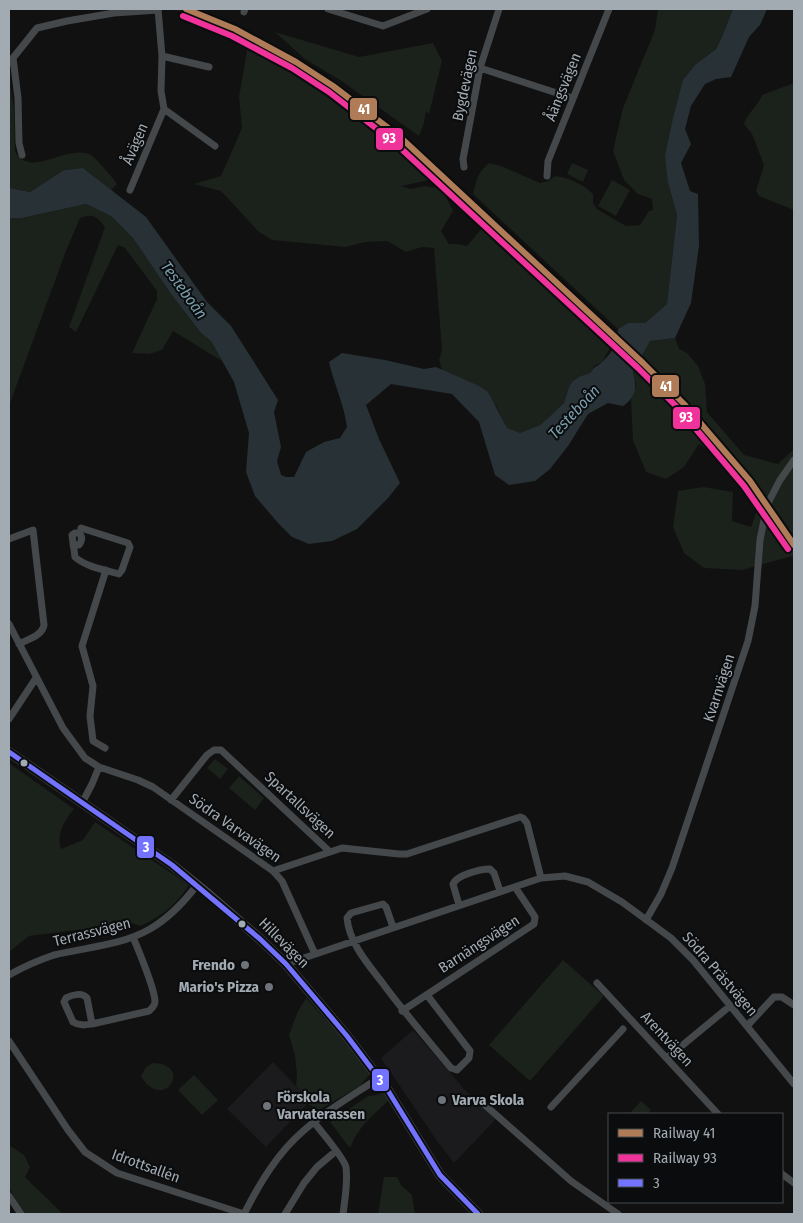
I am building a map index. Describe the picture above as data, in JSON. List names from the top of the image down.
{
  "streets": {
    "street": [
      "Bygdevägen",
      "Åängsvägen",
      "Åvägen",
      "Kvarnvägen",
      "Spartallsvägen",
      "Södra Varvavägen",
      "Terrassvägen",
      "Hillevägen",
      "Barnängsvägen",
      "Södra Prästvägen",
      "Arentvägen",
      "Idrottsallén"
    ]
  },
  "crossings": [
    ["Kvarnvägen", "Södra Prästvägen"],
    ["Spartallsvägen", "Södra Varvavägen"],
    ["Spartallsvägen", "Södra Prästvägen"],
    ["Södra Varvavägen", "Södra Prästvägen"],
    ["Terrassvägen", "Hillevägen"],
    ["Hillevägen", "Södra Prästvägen"],
    ["Hillevägen", "Idrottsallén"],
    ["Barnängsvägen", "Södra Prästvägen"]
  ],
  "water": ["Testeboån"],
  "places": [
    "Frendo",
    "Mario's Pizza",
    "Varva Skola",
    "Förskola Varvaterassen"
  ],
  "lines": ["rail line 41", "rail line 93", "transit line 3"],
  "legend": ["Railway 41", "Railway 93", "3"]
}
